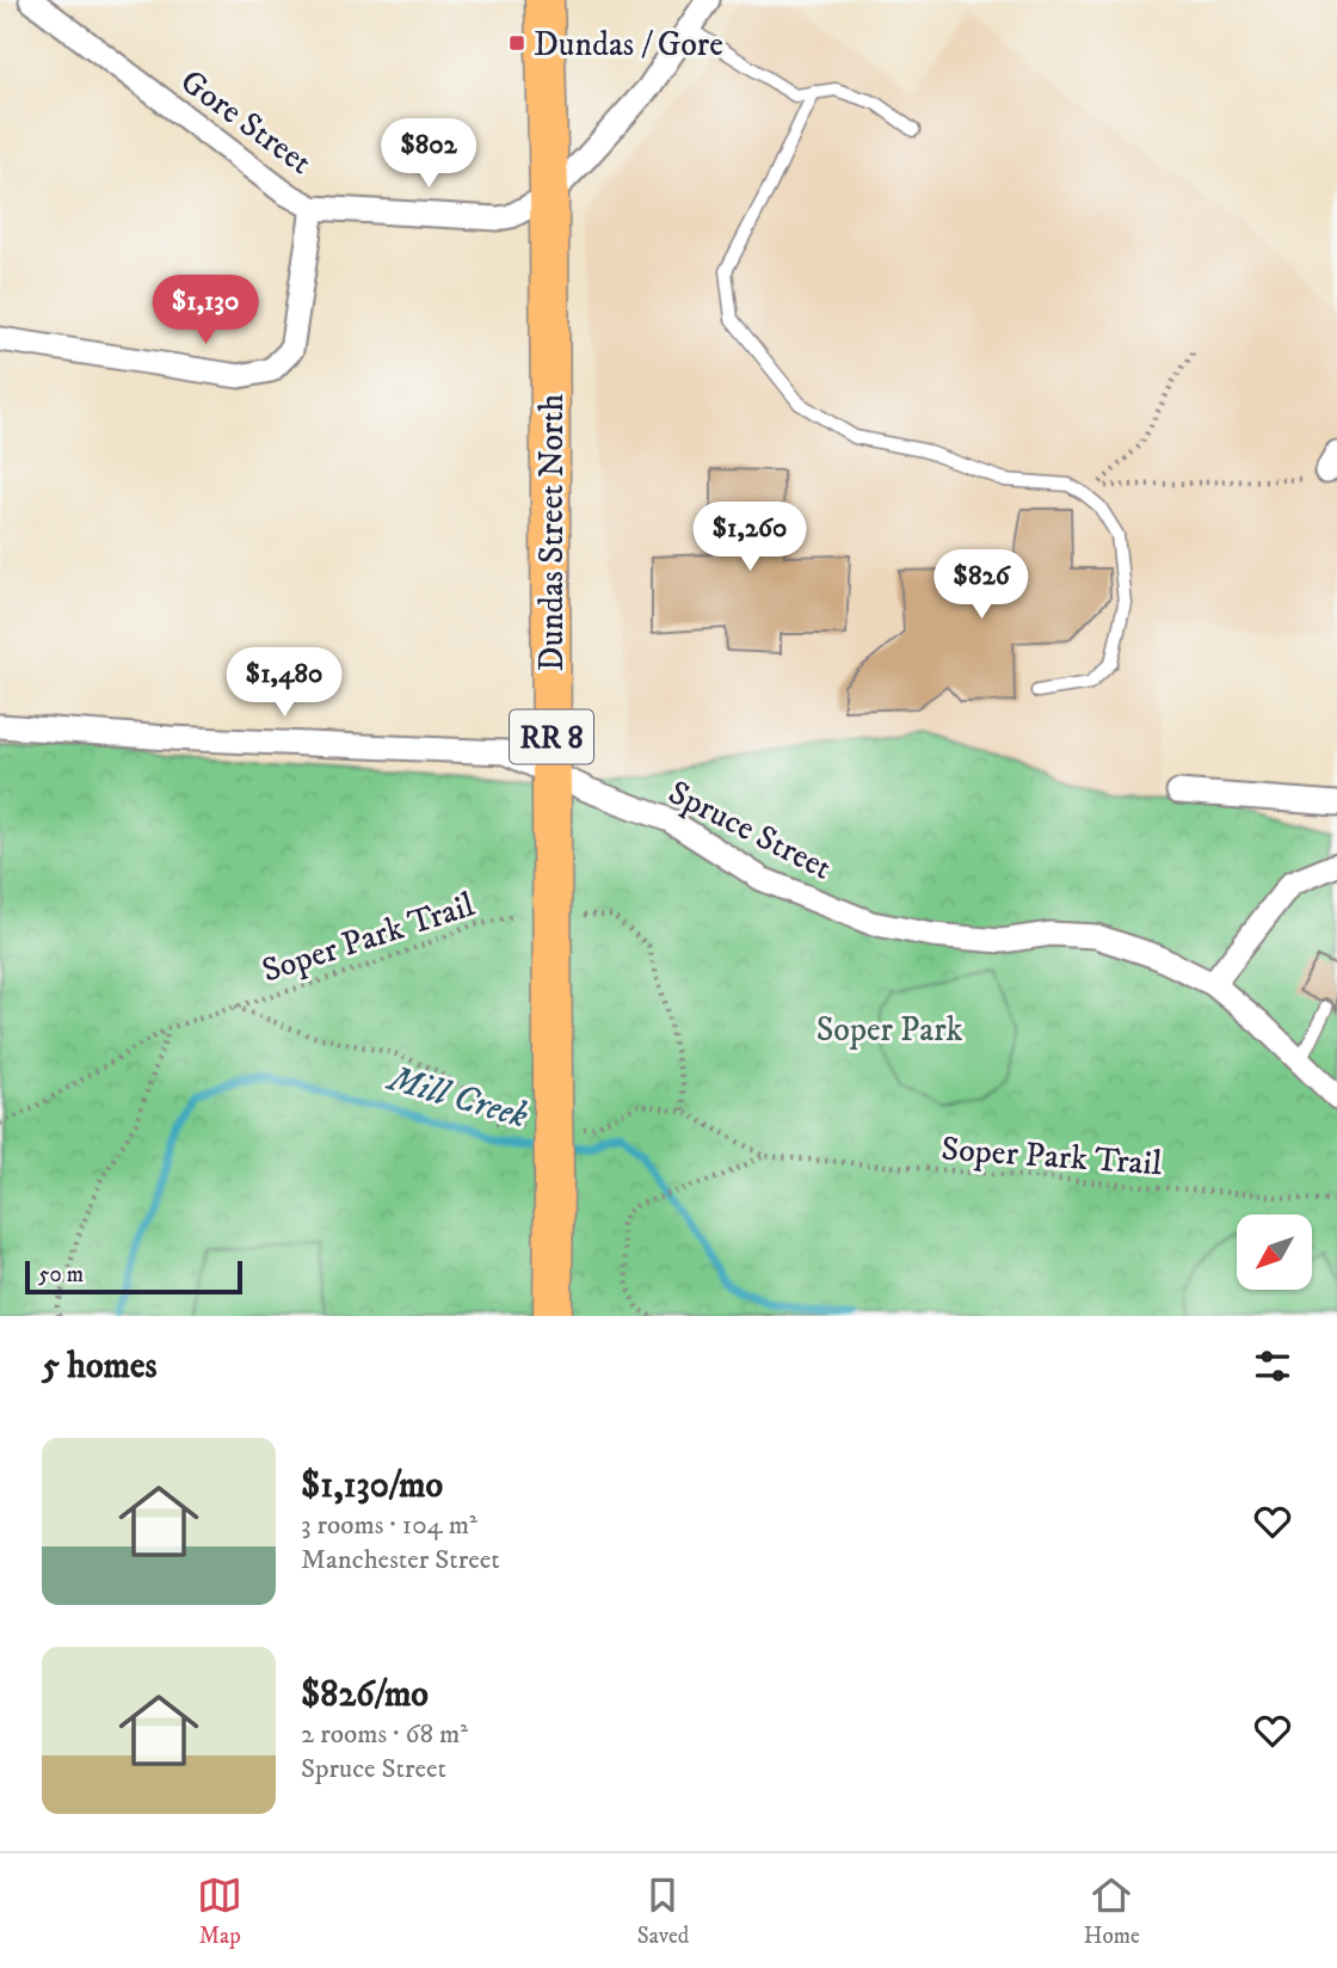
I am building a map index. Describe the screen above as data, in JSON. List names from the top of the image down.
{
  "streets": {
    "main road": ["Dundas Street North", "RR 8"],
    "street": ["Gore Street", "Spruce Street"],
    "path": ["Soper Park Trail"]
  },
  "crossings": [
    ["Gore Street", "Dundas Street North"],
    ["Dundas Street North", "Spruce Street"]
  ],
  "water": ["Mill Creek"],
  "parks": ["Soper Park"],
  "places": {
    "transit": ["Dundas / Gore"]
  },
  "scale_bar": "50 m",
  "north": "bottom left",
  "page": {
    "price": [
      "$802",
      "$1,130",
      "$1,260",
      "$826",
      "$1,480"
    ],
    "scale": "50 m",
    "heading": "5 homes",
    "list": [
      {
        "name": "$1,130/mo",
        "note": "3 rooms · 104 m² · Manchester Street"
      },
      {
        "name": "$826/mo",
        "note": "2 rooms · 68 m² · Spruce Street"
      }
    ],
    "tabs": ["Map", "Saved", "Home"]
  }
}
